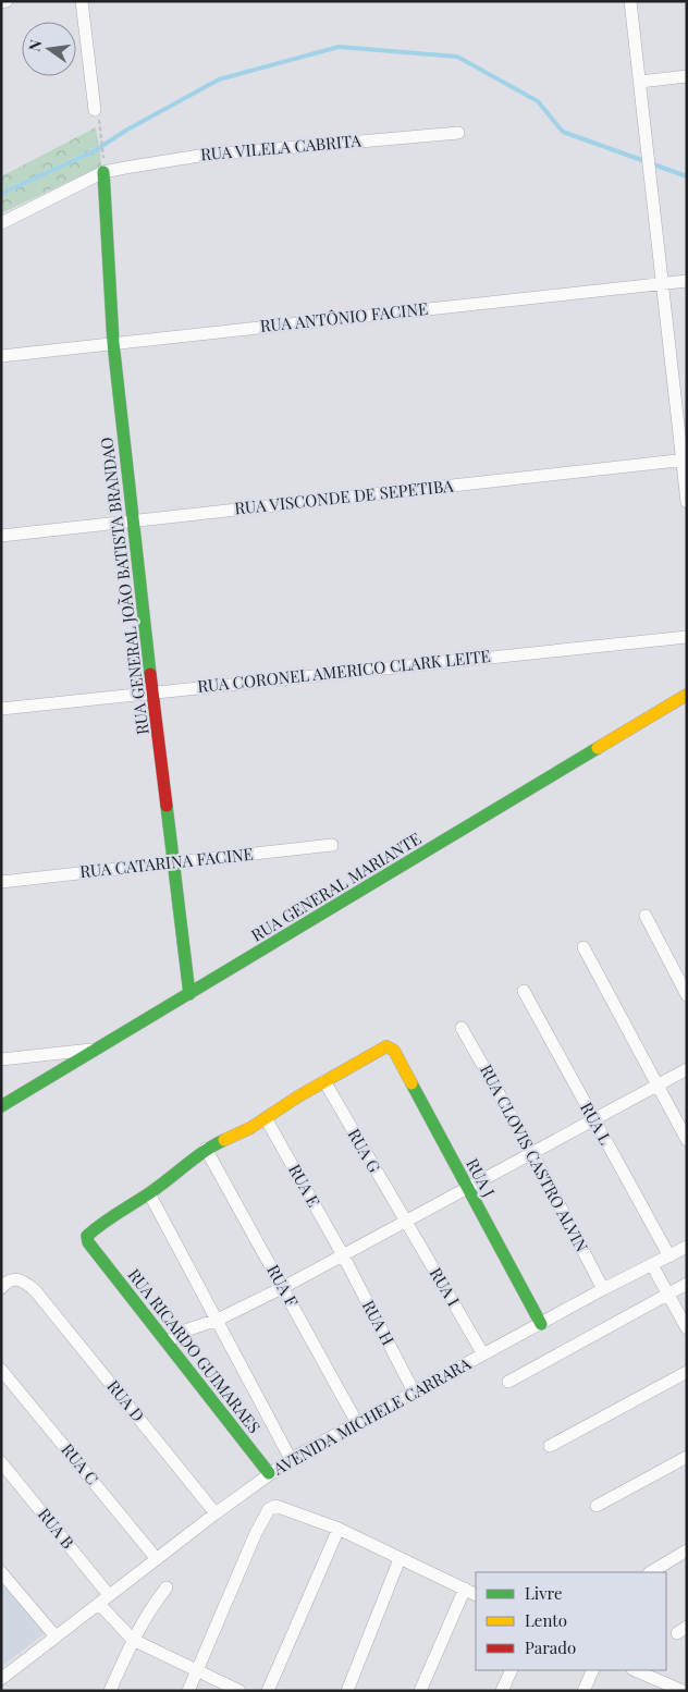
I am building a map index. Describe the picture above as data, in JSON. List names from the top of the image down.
{
  "streets": {
    "street": [
      "RUA VILELA CABRITA",
      "RUA ANTÔNIO FACINE",
      "RUA VISCONDE DE SEPETIBA",
      "RUA GENERAL JOÃO BATISTA BRANDAO",
      "RUA CORONEL AMERICO CLARK LEITE",
      "RUA CATARINA FACINE",
      "RUA GENERAL MARIANTE",
      "RUA L",
      "RUA G",
      "RUA CLOVIS CASTRO ALVIN",
      "RUA J",
      "RUA E",
      "RUA F",
      "RUA I",
      "RUA H",
      "RUA RICARDO GUIMARAES",
      "RUA D",
      "AVENIDA MICHELE CARRARA",
      "RUA C",
      "RUA B"
    ]
  },
  "crossings": [
    ["RUA VILELA CABRITA", "RUA GENERAL JOÃO BATISTA BRANDAO"],
    ["RUA ANTÔNIO FACINE", "RUA GENERAL JOÃO BATISTA BRANDAO"],
    ["RUA VISCONDE DE SEPETIBA", "RUA GENERAL JOÃO BATISTA BRANDAO"],
    ["RUA GENERAL JOÃO BATISTA BRANDAO", "RUA CORONEL AMERICO CLARK LEITE"],
    ["RUA GENERAL JOÃO BATISTA BRANDAO", "RUA CATARINA FACINE"],
    ["RUA GENERAL JOÃO BATISTA BRANDAO", "RUA GENERAL MARIANTE"],
    ["RUA L", "AVENIDA MICHELE CARRARA"],
    ["RUA G", "RUA J"],
    ["RUA G", "RUA I"],
    ["RUA CLOVIS CASTRO ALVIN", "AVENIDA MICHELE CARRARA"],
    ["RUA J", "AVENIDA MICHELE CARRARA"],
    ["RUA E", "RUA H"],
    ["RUA F", "AVENIDA MICHELE CARRARA"],
    ["RUA I", "AVENIDA MICHELE CARRARA"],
    ["RUA H", "AVENIDA MICHELE CARRARA"],
    ["RUA RICARDO GUIMARAES", "AVENIDA MICHELE CARRARA"],
    ["RUA D", "AVENIDA MICHELE CARRARA"],
    ["AVENIDA MICHELE CARRARA", "RUA C"],
    ["AVENIDA MICHELE CARRARA", "RUA B"]
  ],
  "legend": ["Livre", "Lento", "Parado"],
  "north": "left"
}
